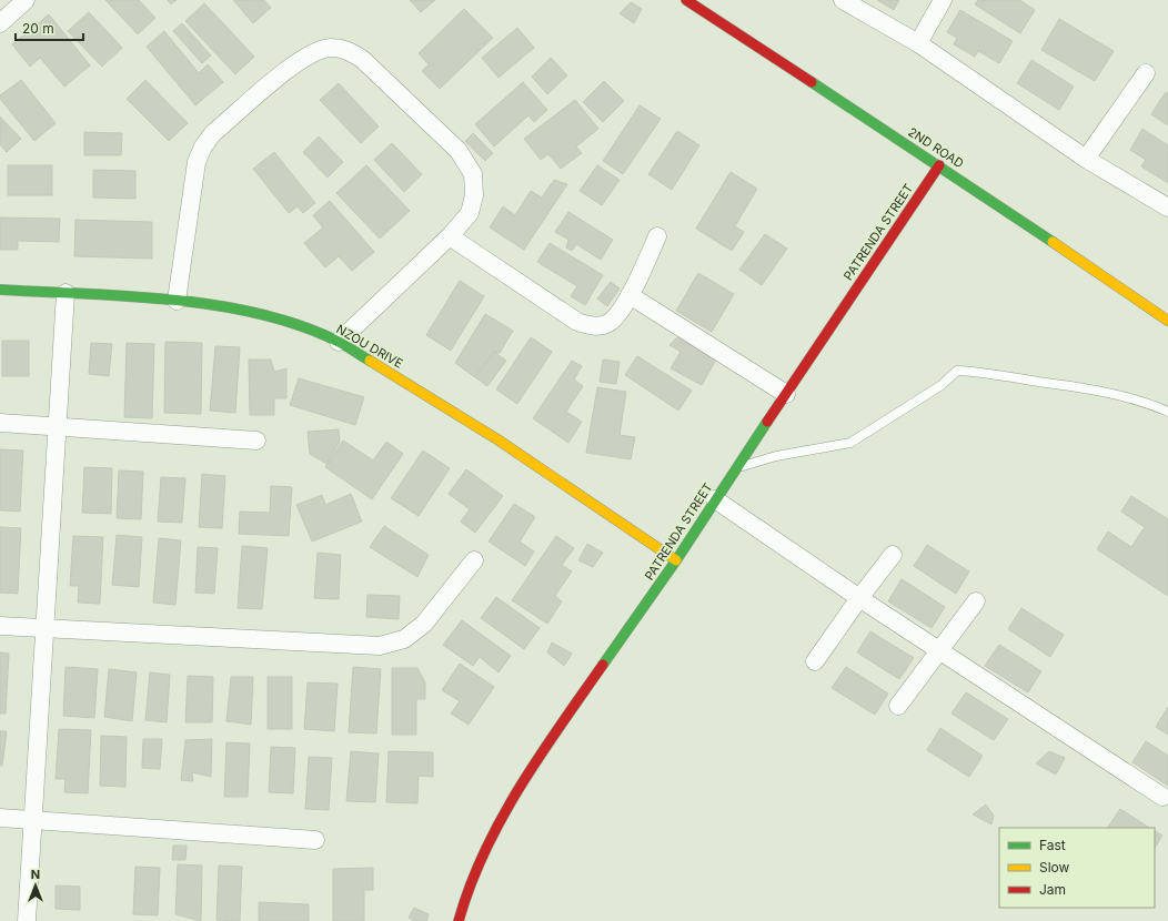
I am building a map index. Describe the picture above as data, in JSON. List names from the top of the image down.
{
  "streets": {
    "street": ["2ND ROAD", "PATRENDA STREET", "NZOU DRIVE"]
  },
  "crossings": [
    ["2ND ROAD", "PATRENDA STREET"],
    ["PATRENDA STREET", "NZOU DRIVE"]
  ],
  "legend": ["Fast", "Slow", "Jam"],
  "scale_bar": "20 m",
  "north": "top"
}
